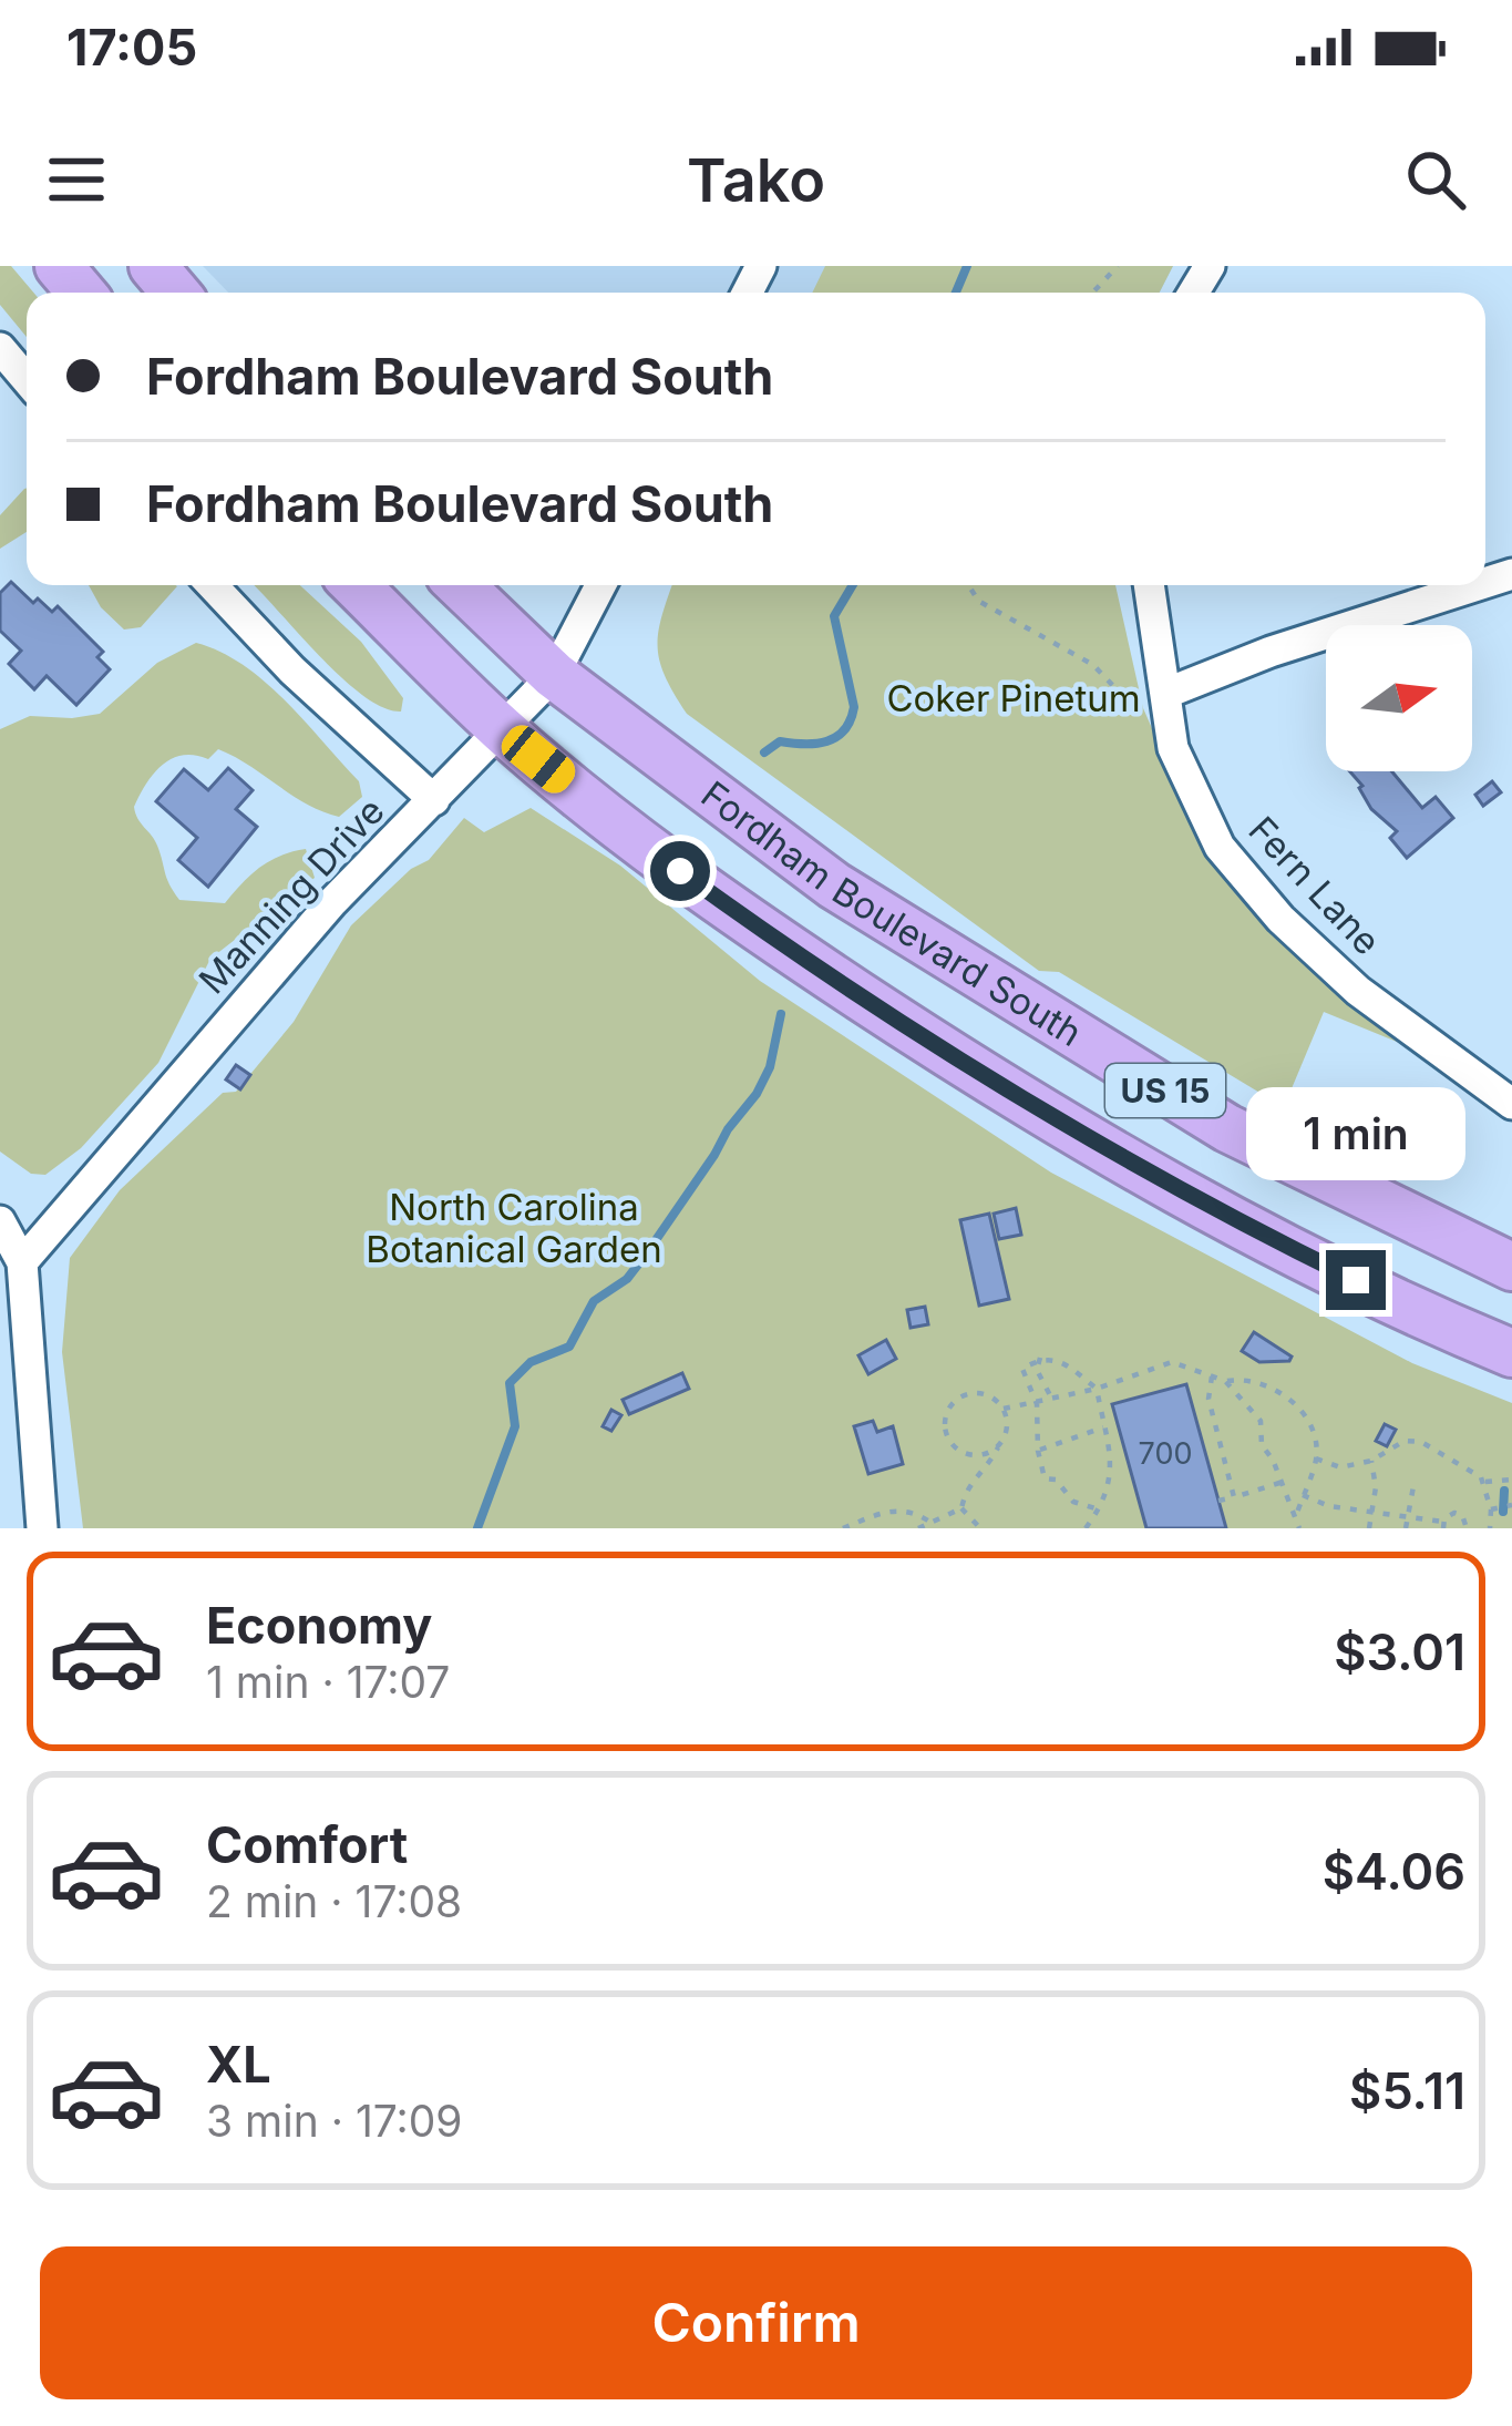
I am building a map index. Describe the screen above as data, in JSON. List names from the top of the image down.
{
  "streets": {
    "highway": ["Fordham Boulevard South", "US 15"],
    "street": ["Fern Lane", "Manning Drive"]
  },
  "crossings": [
    ["Manning Drive", "Fordham Boulevard South"],
    ["Manning Drive", "US 15"]
  ],
  "parks": ["Coker Pinetum", "North Carolina Botanical Garden"],
  "house_numbers": ["700"],
  "north": "right",
  "page": {
    "status": "17:05",
    "header": "Tako",
    "banner": ["Fordham Boulevard South", "Fordham Boulevard South"],
    "bubble": "1 min",
    "list": [
      {
        "name": "Economy",
        "note": "1 min · 17:07",
        "value": "$3.01"
      },
      {
        "name": "Comfort",
        "note": "2 min · 17:08",
        "value": "$4.06"
      },
      {
        "name": "XL",
        "note": "3 min · 17:09",
        "value": "$5.11"
      }
    ],
    "buttons": "Confirm"
  }
}
